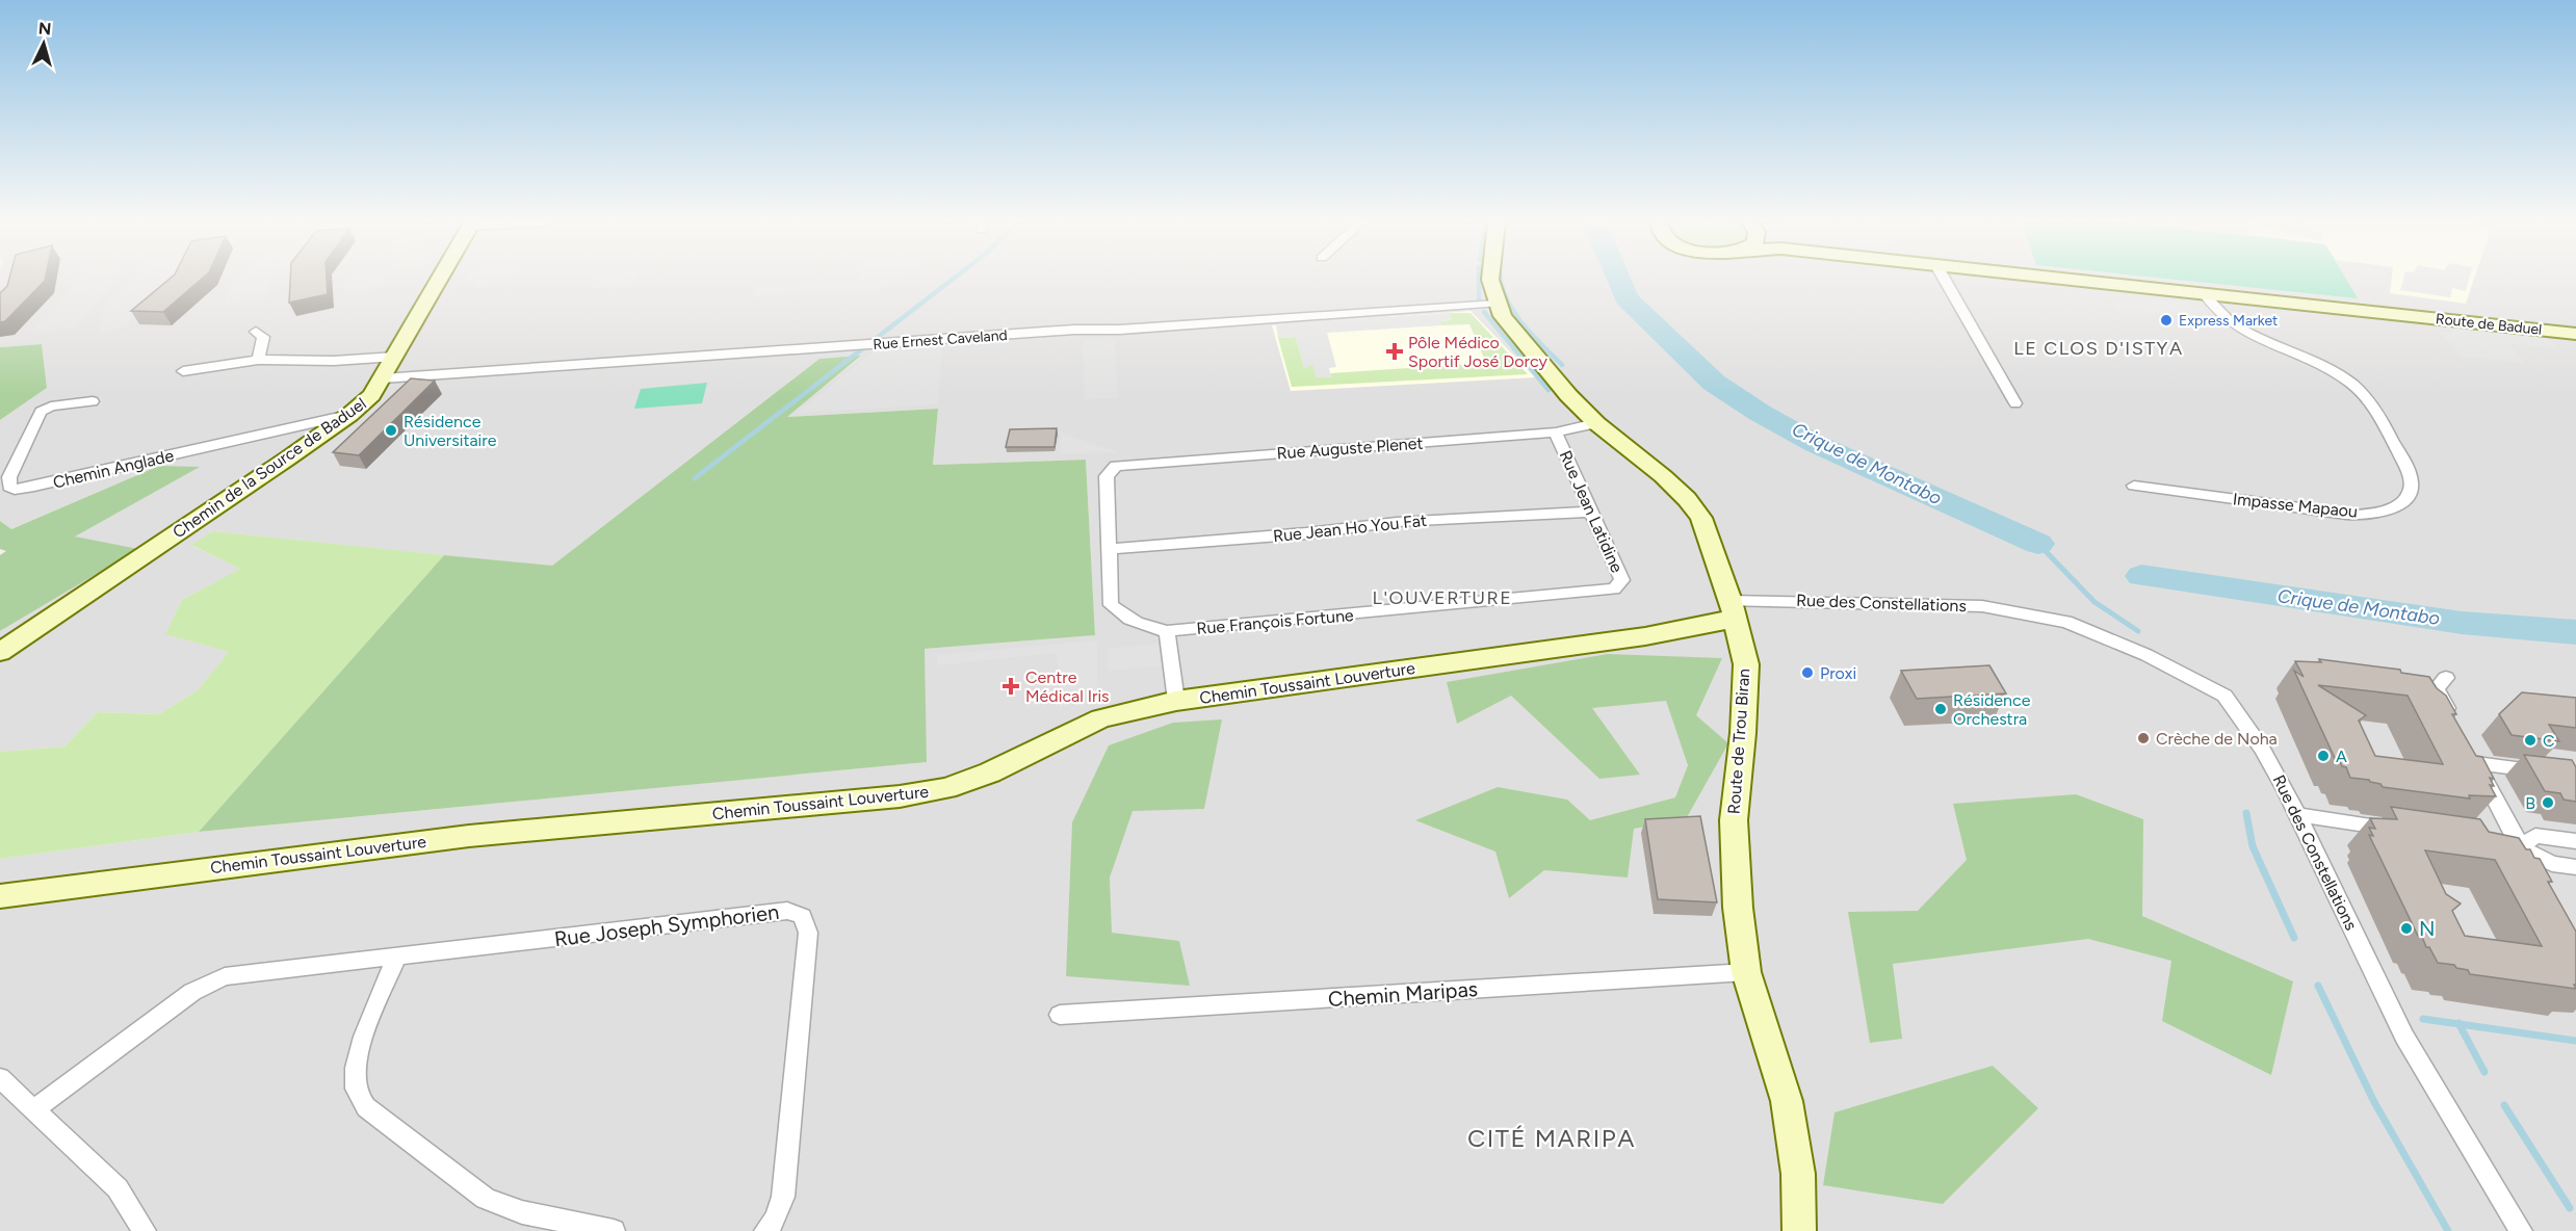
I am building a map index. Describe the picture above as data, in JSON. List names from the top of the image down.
{
  "streets": {
    "main road": [
      "Route de Baduel",
      "Chemin de la Source de Baduel",
      "Chemin Toussaint Louverture",
      "Route de Trou Biran"
    ],
    "street": [
      "Rue Ernest Caveland",
      "Rue Auguste Plenet",
      "Chemin Anglade",
      "Impasse Mapaou",
      "Rue Jean Latidine",
      "Rue Jean Ho You Fat",
      "Rue des Constellations",
      "Rue François Fortune",
      "Rue Joseph Symphorien",
      "Chemin Maripas"
    ]
  },
  "crossings": [
    ["Route de Baduel", "Impasse Mapaou"],
    ["Rue Ernest Caveland", "Chemin de la Source de Baduel"],
    ["Rue Ernest Caveland", "Route de Trou Biran"],
    ["Rue Auguste Plenet", "Rue Jean Latidine"],
    ["Rue Auguste Plenet", "Rue Jean Ho You Fat"],
    ["Rue Auguste Plenet", "Rue François Fortune"],
    ["Rue Auguste Plenet", "Route de Trou Biran"],
    ["Chemin de la Source de Baduel", "Chemin Anglade"],
    ["Rue Jean Latidine", "Rue Jean Ho You Fat"],
    ["Rue Jean Latidine", "Rue François Fortune"],
    ["Rue Jean Ho You Fat", "Rue François Fortune"],
    ["Rue des Constellations", "Chemin Toussaint Louverture"],
    ["Rue des Constellations", "Route de Trou Biran"],
    ["Chemin Toussaint Louverture", "Route de Trou Biran"],
    ["Route de Trou Biran", "Chemin Maripas"]
  ],
  "districts": ["LE CLOS D'ISTYA", "L'OUVERTURE", "CITÉ MARIPA"],
  "water": ["Crique de Montabo"],
  "places": {
    "other": [
      "Express Market",
      "Résidence Universitaire",
      "Proxi",
      "Résidence Orchestra",
      "Crèche de Noha",
      "C",
      "A",
      "B",
      "N"
    ],
    "health": ["Pôle Médico Sportif José Dorcy", "Centre Médical Iris"]
  },
  "north": "top"
}
